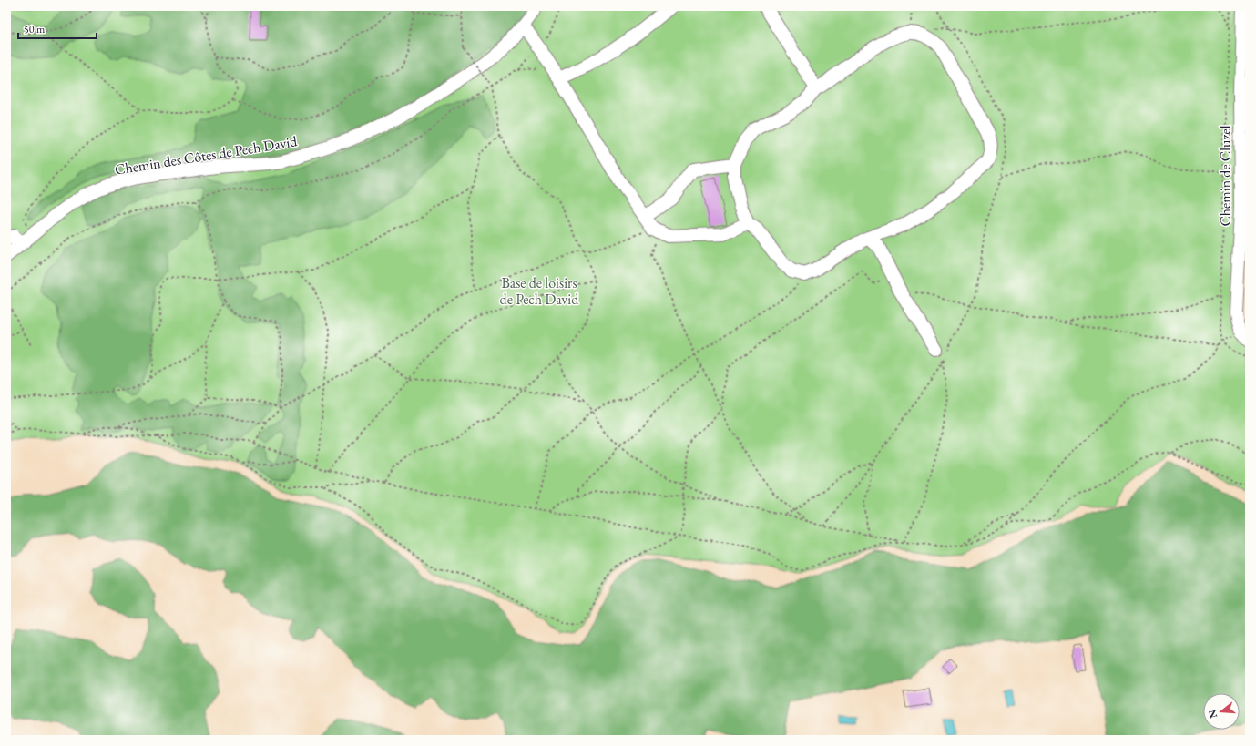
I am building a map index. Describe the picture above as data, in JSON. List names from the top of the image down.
{
  "streets": {
    "street": ["Chemin des Côtes de Pech David", "Chemin de Cluzel"]
  },
  "parks": ["Base de loisirs de Pech David"],
  "scale_bar": "50 m",
  "north": "left"
}
